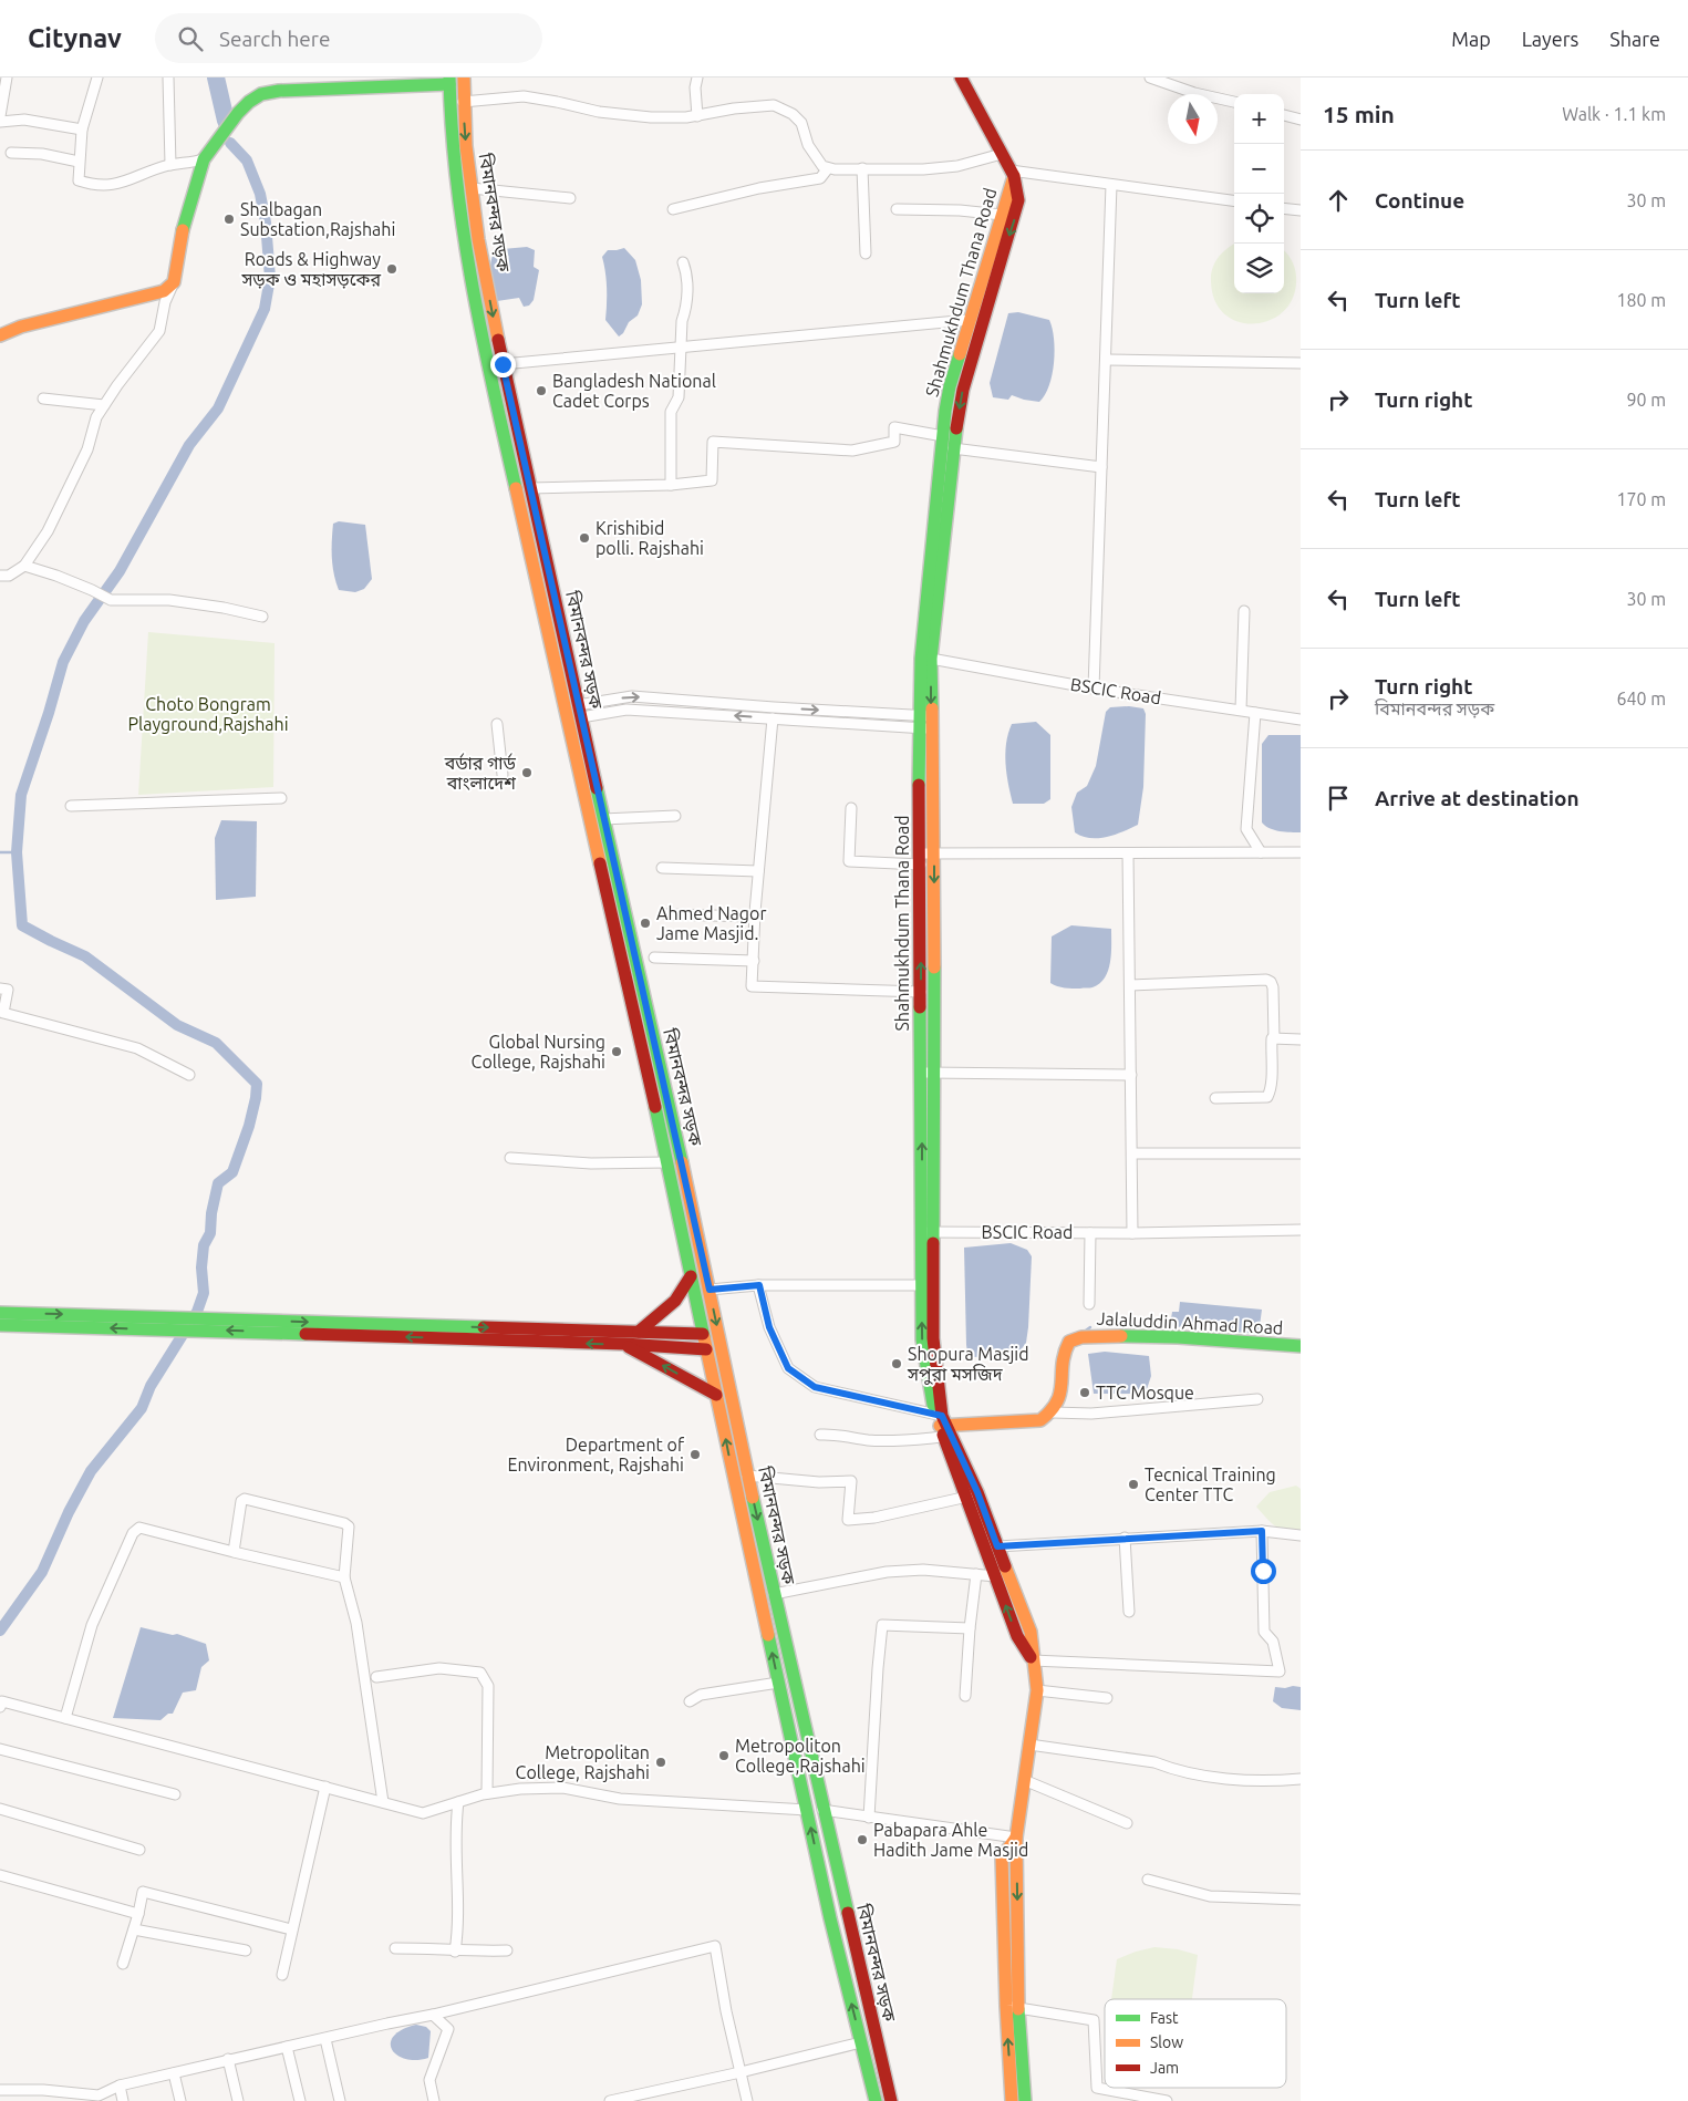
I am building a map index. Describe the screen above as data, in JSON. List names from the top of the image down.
{
  "streets": {
    "main road": ["বিমানবন্দর সড়ক", "Shahmukhdum Thana Road", "Jalaluddin Ahmad Road"],
    "street": ["BSCIC Road"]
  },
  "crossings": [
    ["Shahmukhdum Thana Road", "BSCIC Road"]
  ],
  "parks": ["Choto Bongram Playground,Rajshahi"],
  "places": [
    "Shalbagan Substation,Rajshahi",
    "Roads & Highway সড়ক ও মহাসড়কের",
    "Bangladesh National Cadet Corps",
    "Krishibid polli. Rajshahi",
    "বর্ডার গার্ড বাংলাদেশ",
    "Ahmed Nagor Jame Masjid.",
    "Global Nursing College, Rajshahi",
    "Shopura Masjid সপুরা মসজিদ",
    "TTC Mosque",
    "Department of Environment, Rajshahi",
    "Tecnical Training Center TTC",
    "Metropoliton College,Rajshahi",
    "Metropolitan College, Rajshahi",
    "Pabapara Ahle Hadith Jame Masjid"
  ],
  "legend": ["Fast", "Slow", "Jam"],
  "north": "bottom",
  "page": {
    "header": "Citynav",
    "search": "Search here",
    "nav": ["Map", "Layers", "Share"],
    "heading": ["15 min", "Walk · 1.1 km"],
    "map_buttons": ["+", "−"],
    "list": [
      ["Continue", "30 m"],
      ["Turn left", "180 m"],
      ["Turn right", "90 m"],
      ["Turn left", "170 m"],
      ["Turn left", "30 m"],
      ["Turn right", "বিমানবন্দর সড়ক", "640 m"],
      "Arrive at destination"
    ]
  }
}
